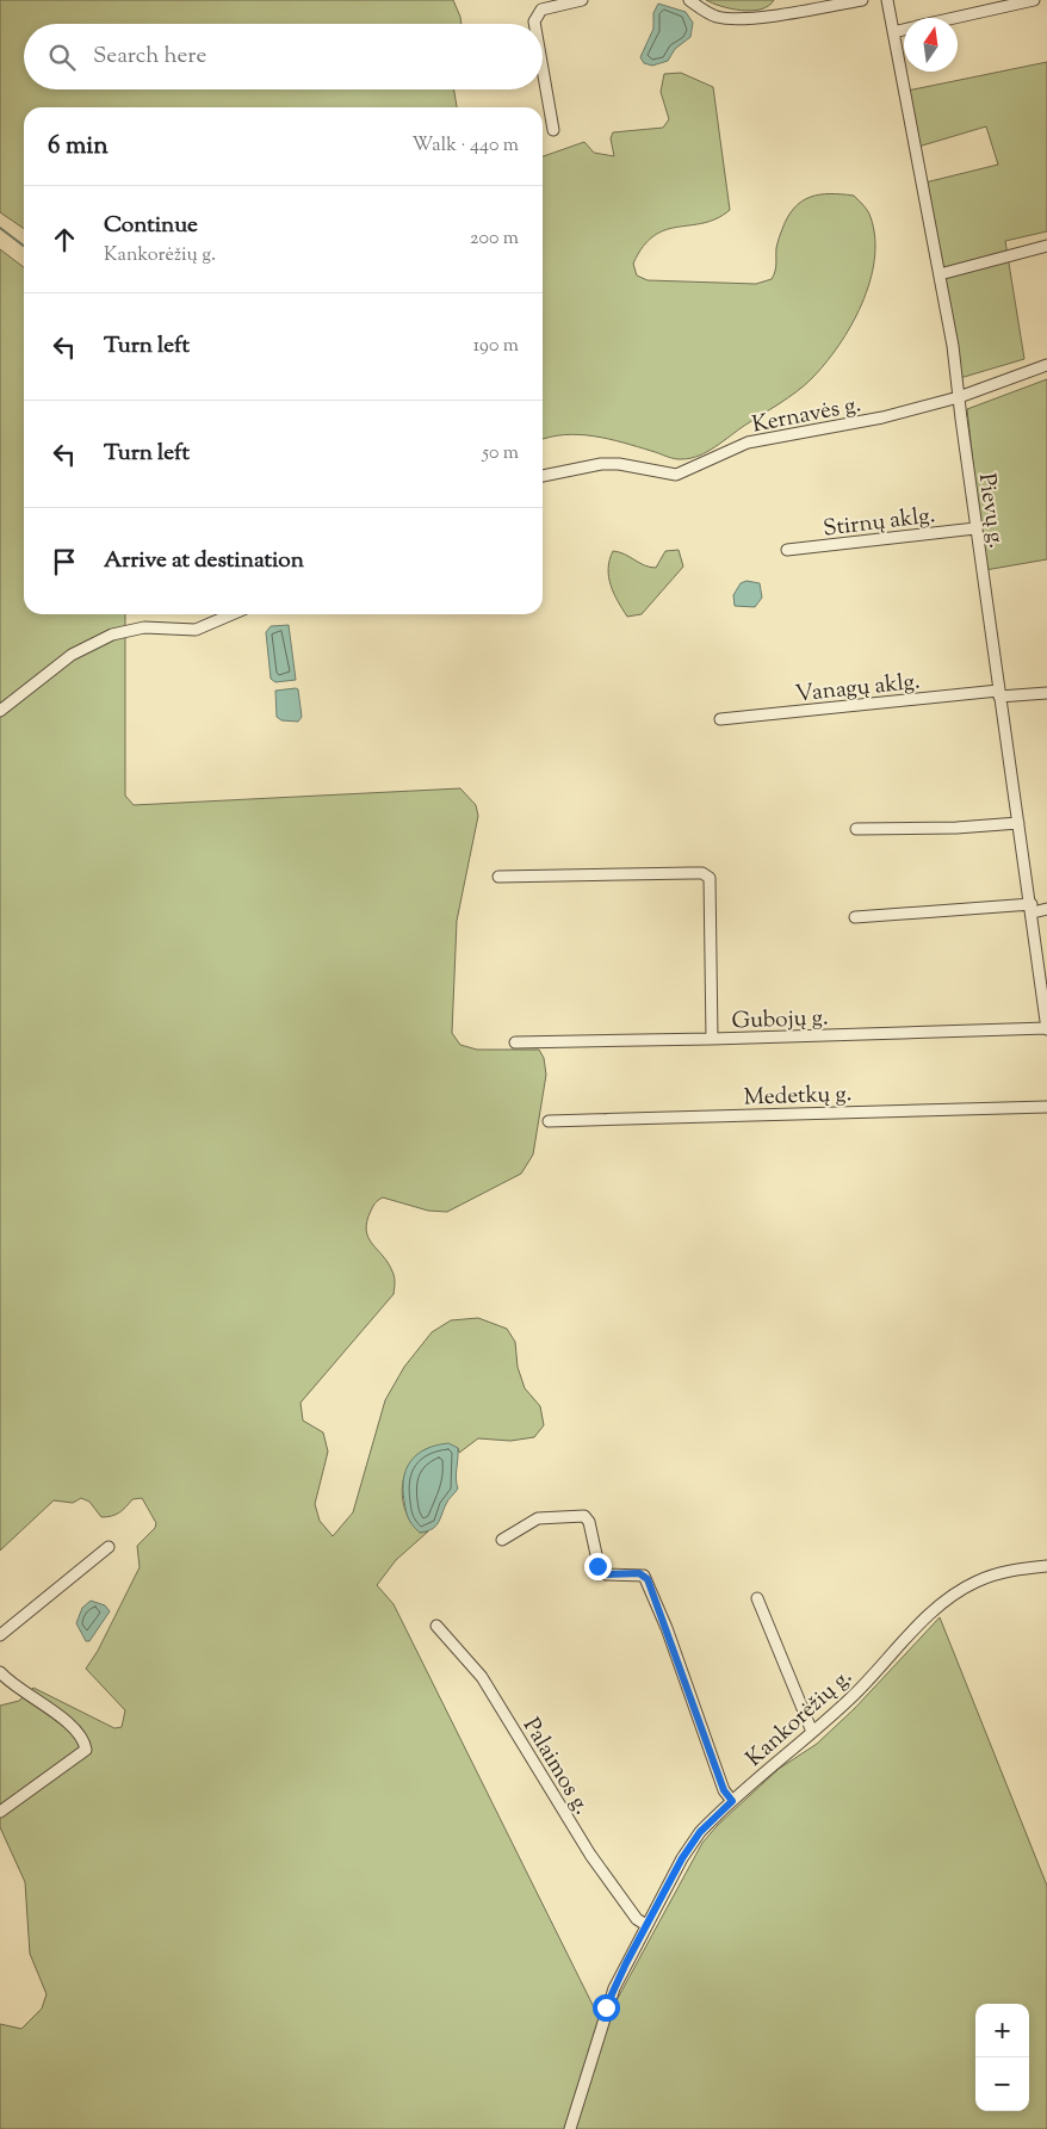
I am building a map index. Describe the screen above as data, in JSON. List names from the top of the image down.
{
  "streets": {
    "street": [
      "Kernavės g.",
      "Pievų g.",
      "Stirnų aklg.",
      "Vanagų aklg.",
      "Gubojų g.",
      "Medetkų g.",
      "Kankorėžių g.",
      "Palaimos g."
    ]
  },
  "crossings": [
    ["Kernavės g.", "Pievų g."],
    ["Pievų g.", "Stirnų aklg."],
    ["Pievų g.", "Vanagų aklg."],
    ["Pievų g.", "Gubojų g."],
    ["Kankorėžių g.", "Palaimos g."]
  ],
  "north": "top",
  "page": {
    "search": "Search here",
    "heading": ["6 min", "Walk · 440 m"],
    "list": [
      ["Continue", "Kankorėžių g.", "200 m"],
      ["Turn left", "190 m"],
      ["Turn left", "50 m"],
      "Arrive at destination"
    ],
    "map_buttons": ["+", "−"]
  }
}
